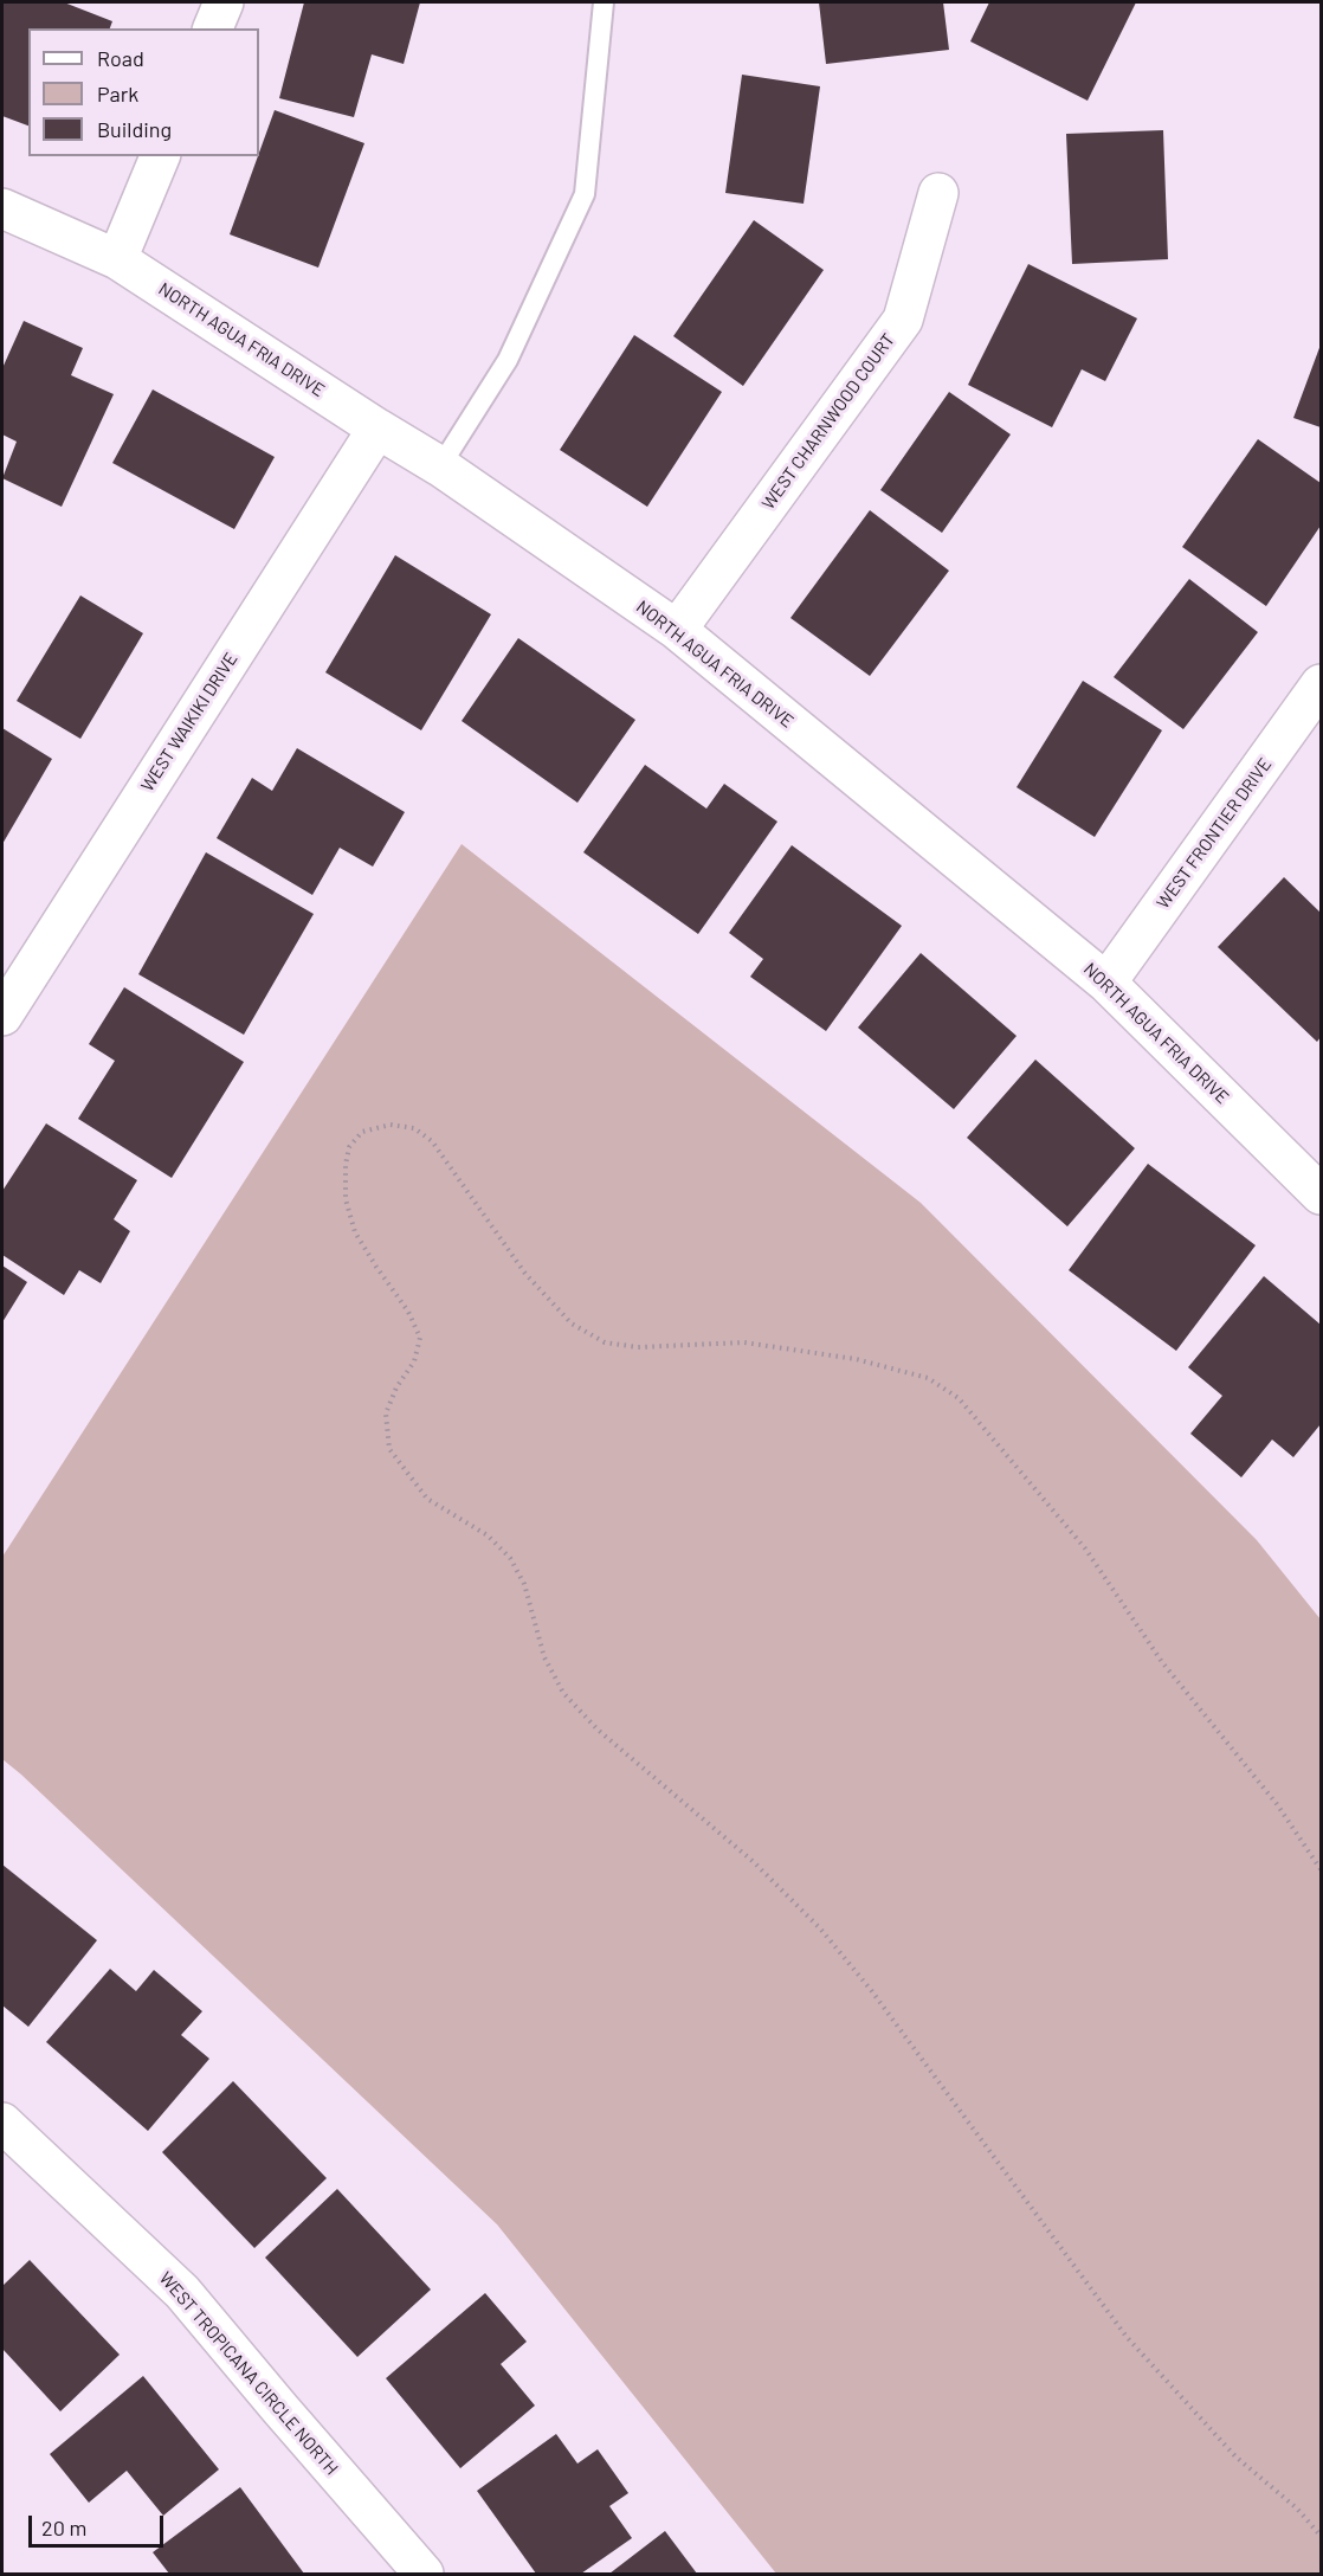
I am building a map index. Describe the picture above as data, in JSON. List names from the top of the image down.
{
  "streets": {
    "street": [
      "NORTH AGUA FRIA DRIVE",
      "WEST CHARNWOOD COURT",
      "WEST WAIKIKI DRIVE",
      "WEST FRONTIER DRIVE",
      "WEST TROPICANA CIRCLE NORTH"
    ]
  },
  "crossings": [
    ["NORTH AGUA FRIA DRIVE", "WEST CHARNWOOD COURT"],
    ["NORTH AGUA FRIA DRIVE", "WEST WAIKIKI DRIVE"],
    ["NORTH AGUA FRIA DRIVE", "WEST FRONTIER DRIVE"]
  ],
  "legend": ["Road", "Park", "Building"],
  "scale_bar": "20 m"
}
